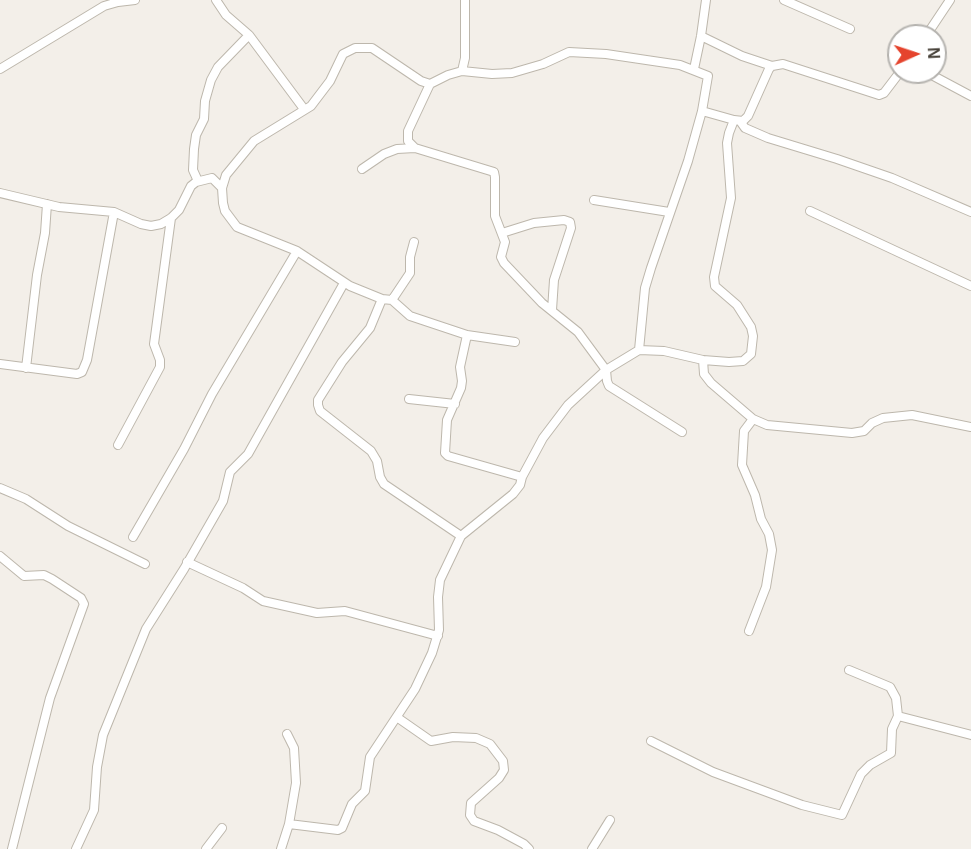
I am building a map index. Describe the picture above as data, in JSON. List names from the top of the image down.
{
  "north": "right"
}
